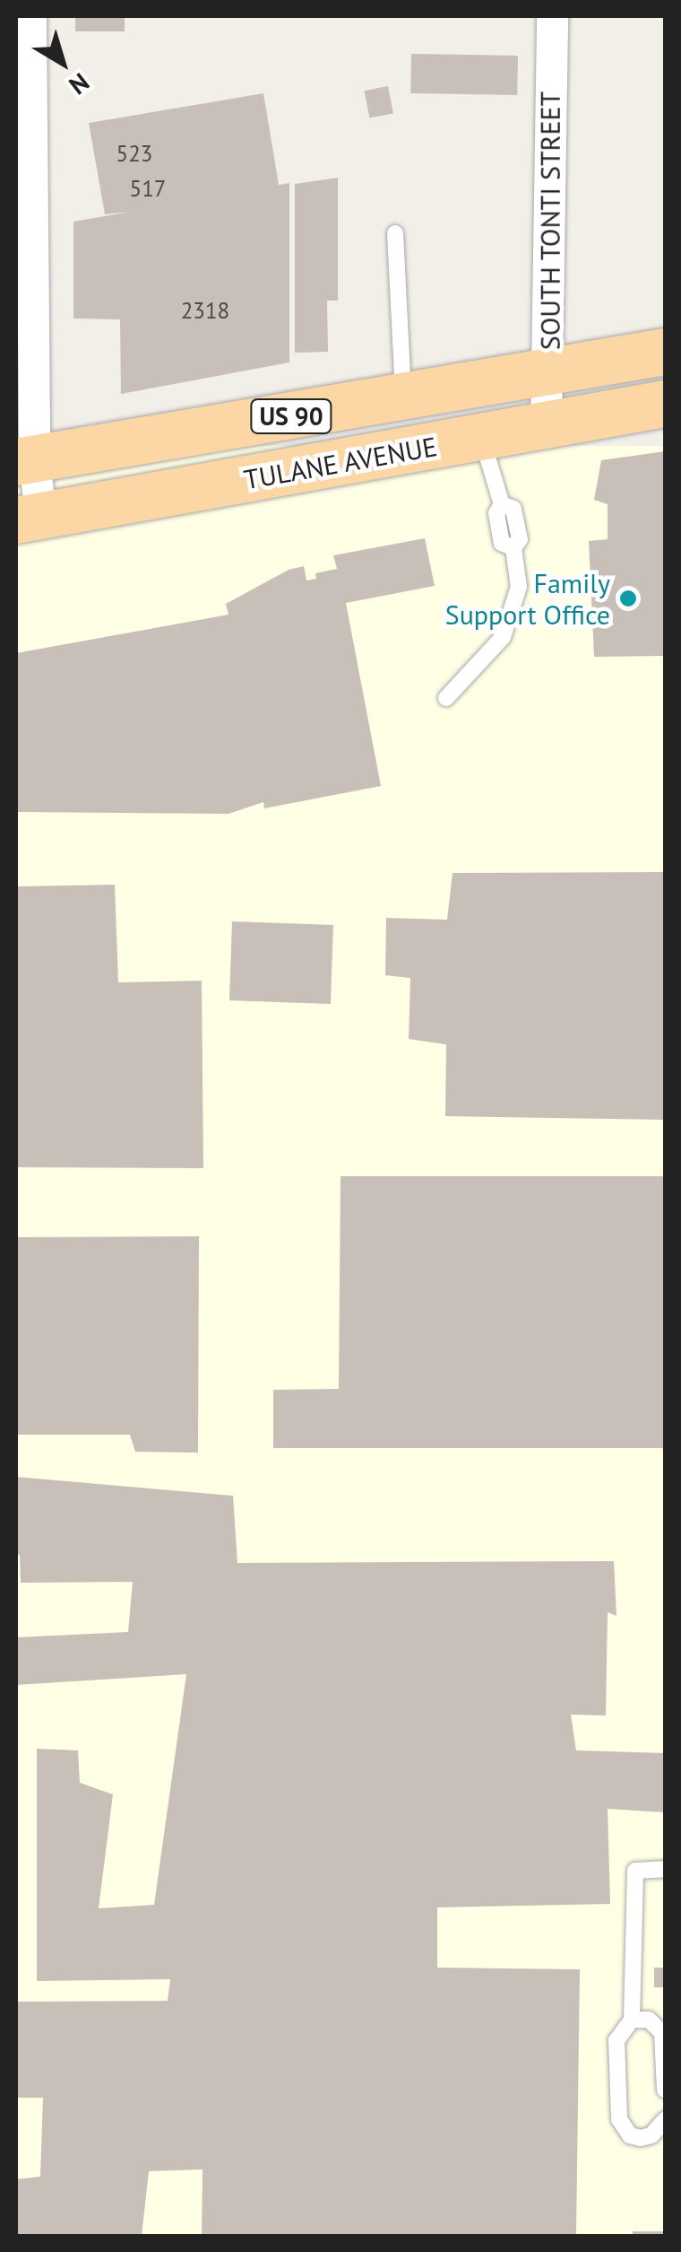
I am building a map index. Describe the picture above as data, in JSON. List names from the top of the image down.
{
  "streets": {
    "main road": ["US 90", "TULANE AVENUE"],
    "street": ["SOUTH TONTI STREET"]
  },
  "crossings": [
    ["SOUTH TONTI STREET", "TULANE AVENUE"]
  ],
  "places": ["Family Support Office"],
  "house_numbers": ["523", "517", "2318"],
  "north": "bottom right"
}
